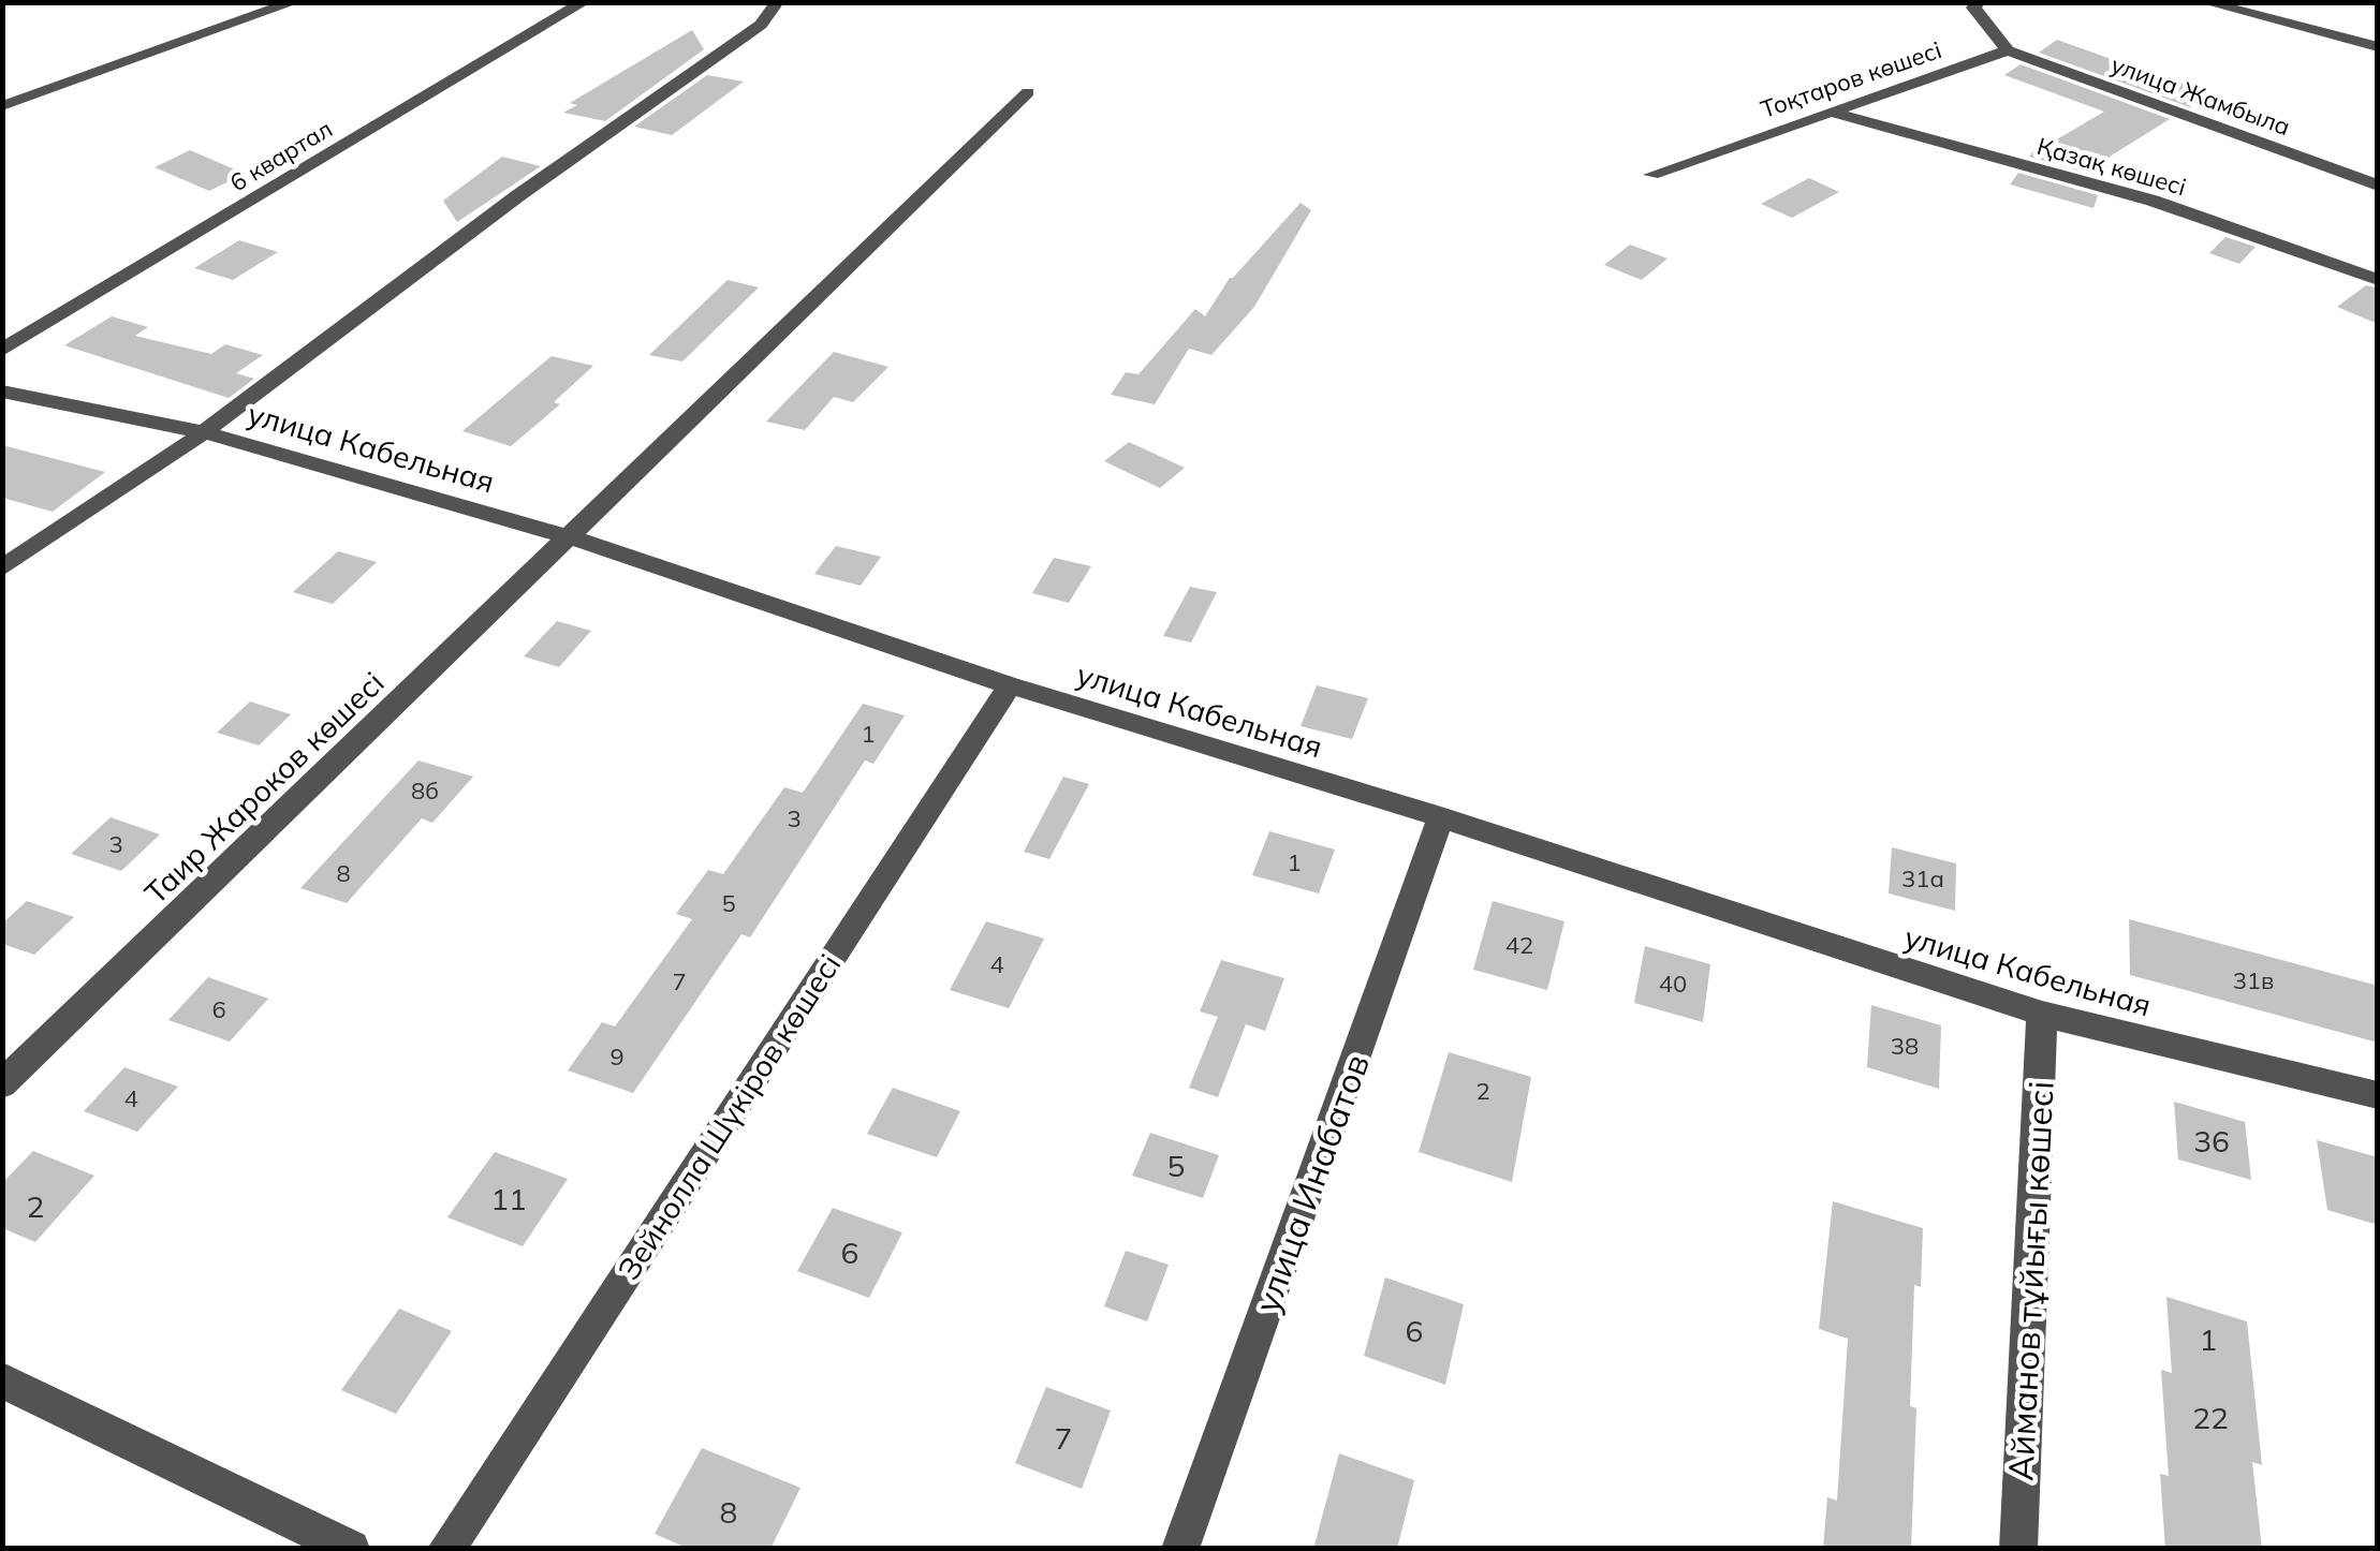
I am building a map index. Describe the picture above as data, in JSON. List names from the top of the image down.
{
  "streets": {
    "street": [
      "Тоқтаров көшесі",
      "улица Жамбыла",
      "6 квартал",
      "Қазақ көшесі",
      "улица Кабельная",
      "Таир Жароков көшесі",
      "Зейнолла Шүкіров көшесі",
      "улица Инабатов",
      "Айманов тұйығы көшесі"
    ]
  },
  "crossings": [
    ["Тоқтаров көшесі", "улица Жамбыла"],
    ["Тоқтаров көшесі", "Қазақ көшесі"],
    ["улица Кабельная", "Таир Жароков көшесі"],
    ["улица Кабельная", "Зейнолла Шүкіров көшесі"],
    ["улица Кабельная", "улица Инабатов"],
    ["улица Кабельная", "Айманов тұйығы көшесі"]
  ],
  "house_numbers": [
    "1",
    "8б",
    "3",
    "3",
    "1",
    "8",
    "31а",
    "5",
    "42",
    "4",
    "31в",
    "7",
    "40",
    "6",
    "38",
    "9",
    "2",
    "4",
    "36",
    "5",
    "11",
    "2",
    "6",
    "6",
    "1",
    "22",
    "7",
    "8"
  ]
}
